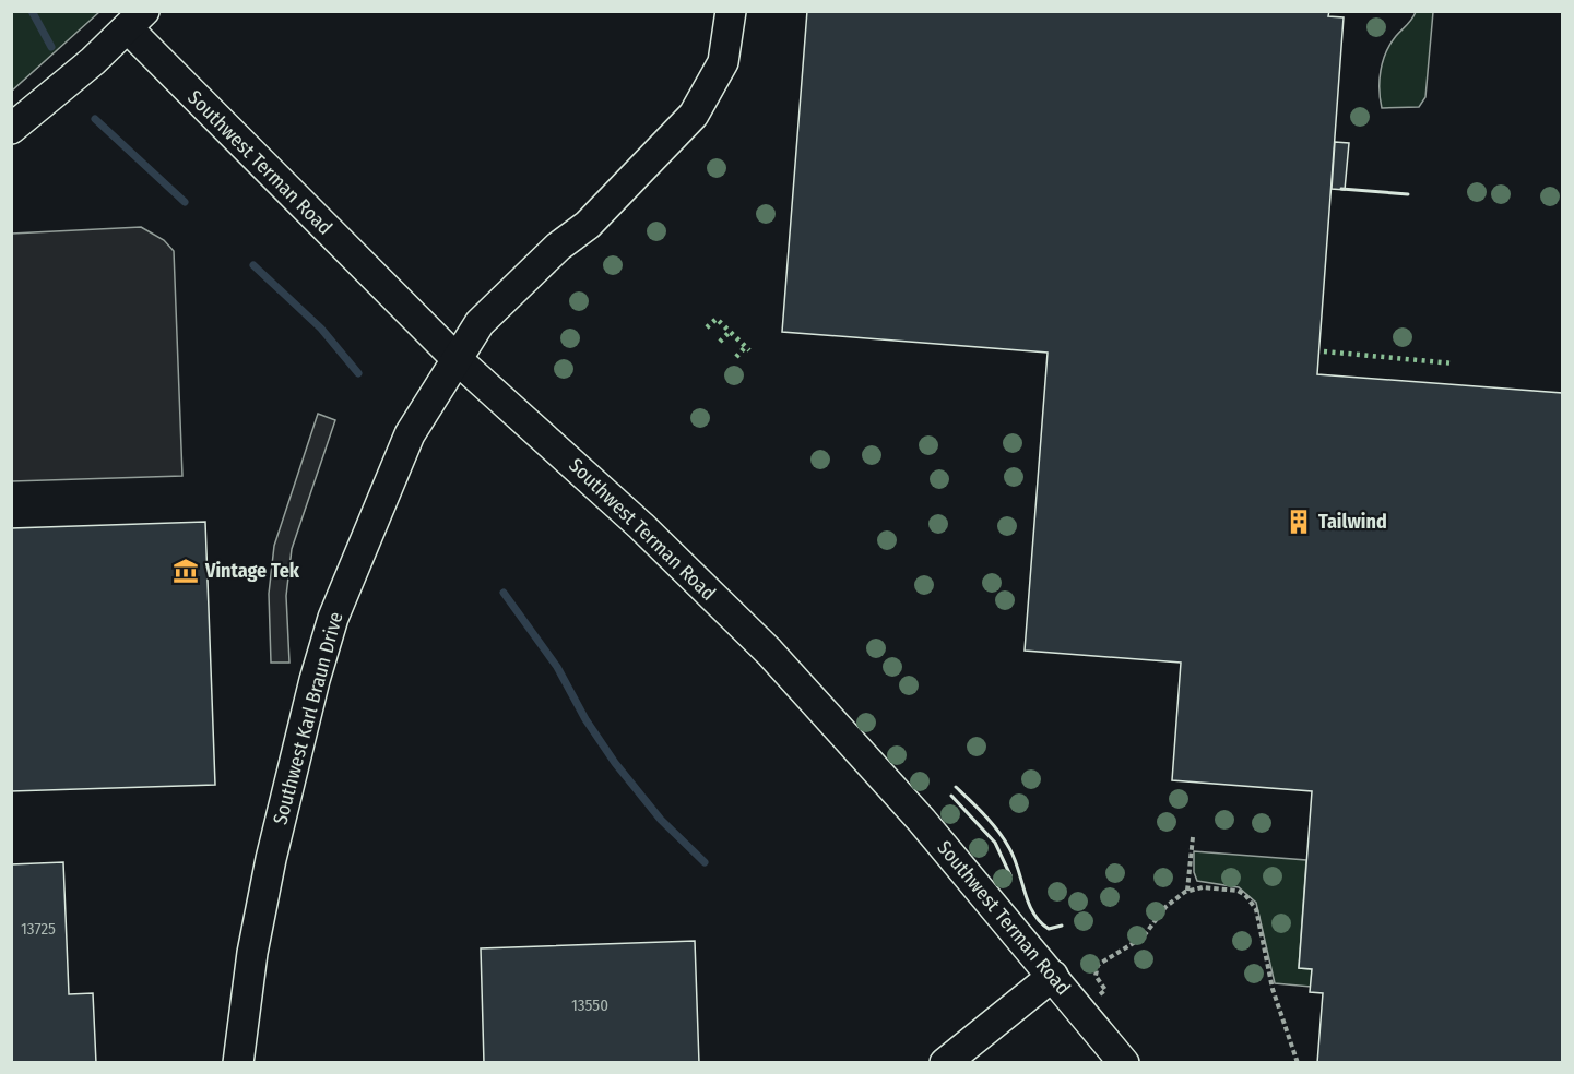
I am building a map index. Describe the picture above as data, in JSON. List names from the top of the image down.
{
  "streets": {
    "street": ["Southwest Terman Road", "Southwest Karl Braun Drive"]
  },
  "crossings": [
    ["Southwest Terman Road", "Southwest Karl Braun Drive"]
  ],
  "places": {
    "building": ["Tailwind"],
    "museum": ["Vintage Tek"]
  },
  "house_numbers": ["13725", "13550"]
}
